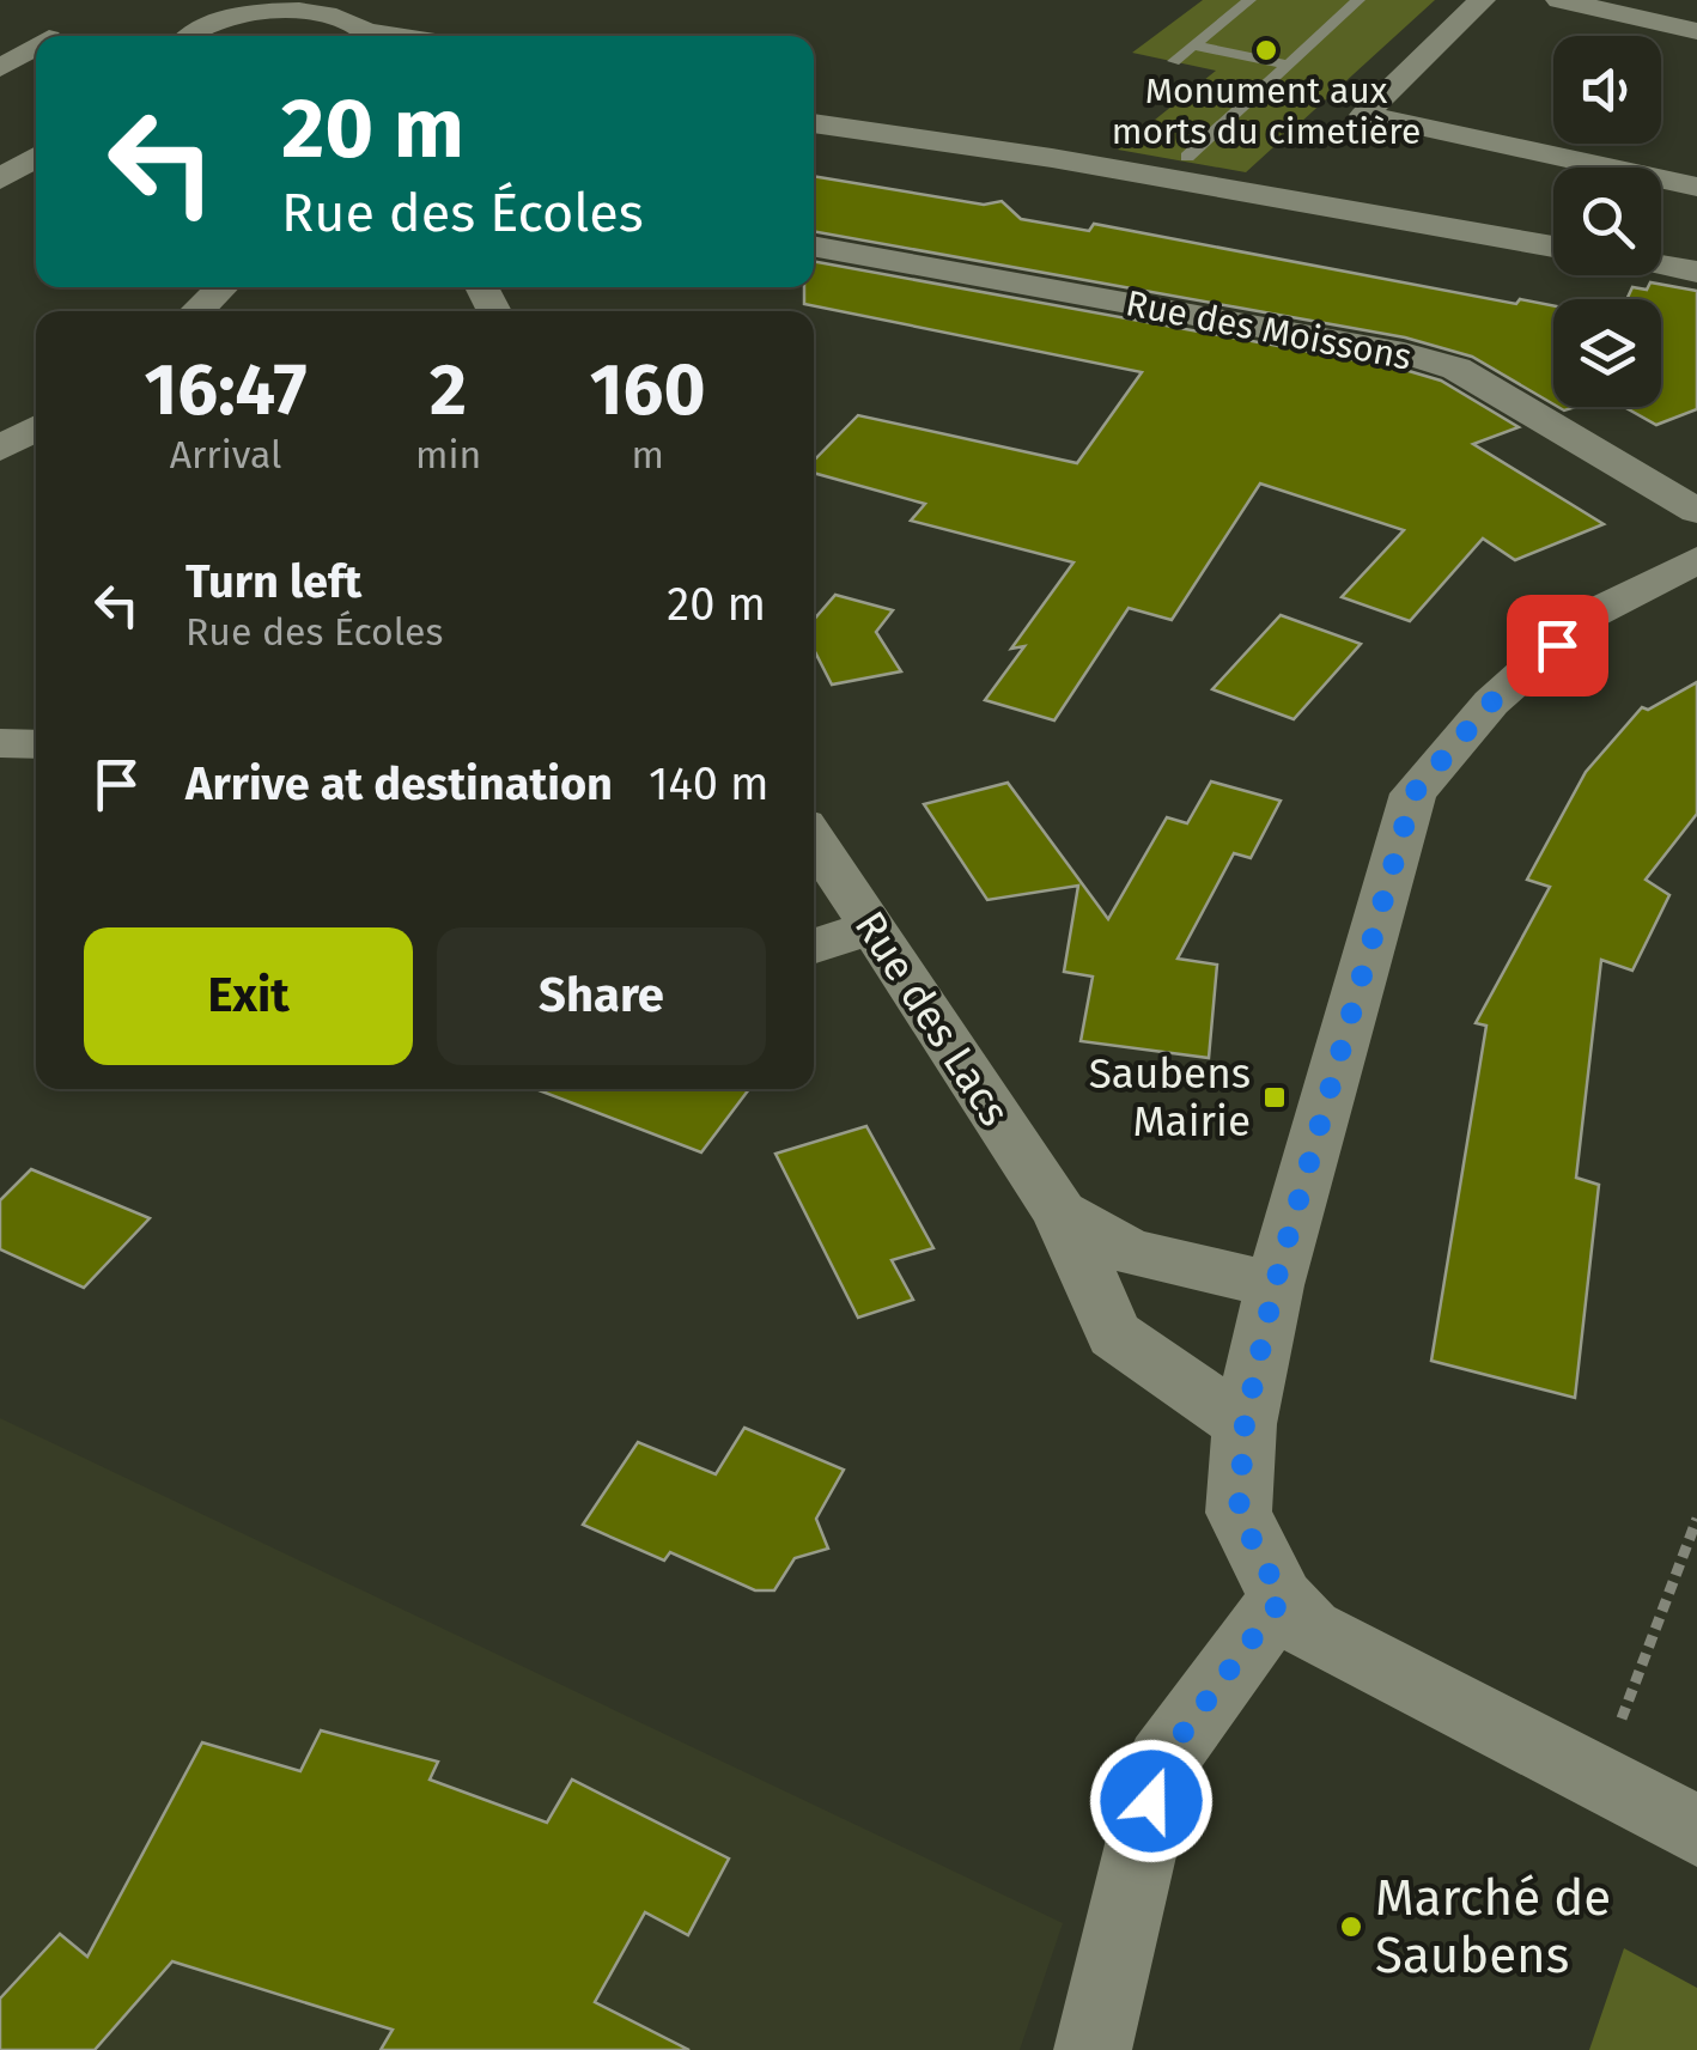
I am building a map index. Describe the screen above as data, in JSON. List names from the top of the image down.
{
  "streets": {
    "street": ["Rue des Moissons", "Rue des Lacs"]
  },
  "places": {
    "other": ["Monument aux morts du cimetière", "Marché de Saubens"],
    "transit": ["Saubens Mairie"]
  },
  "page": {
    "turn": ["20 m", "Rue des Écoles"],
    "eta": [
      "16:47",
      "Arrival",
      "2",
      "min",
      "160",
      "m"
    ],
    "list": [
      {
        "name": "Turn left",
        "note": "Rue des Écoles",
        "value": "20 m"
      },
      {
        "name": "Arrive at destination",
        "value": "140 m"
      }
    ],
    "buttons": ["Exit", "Share"]
  }
}
